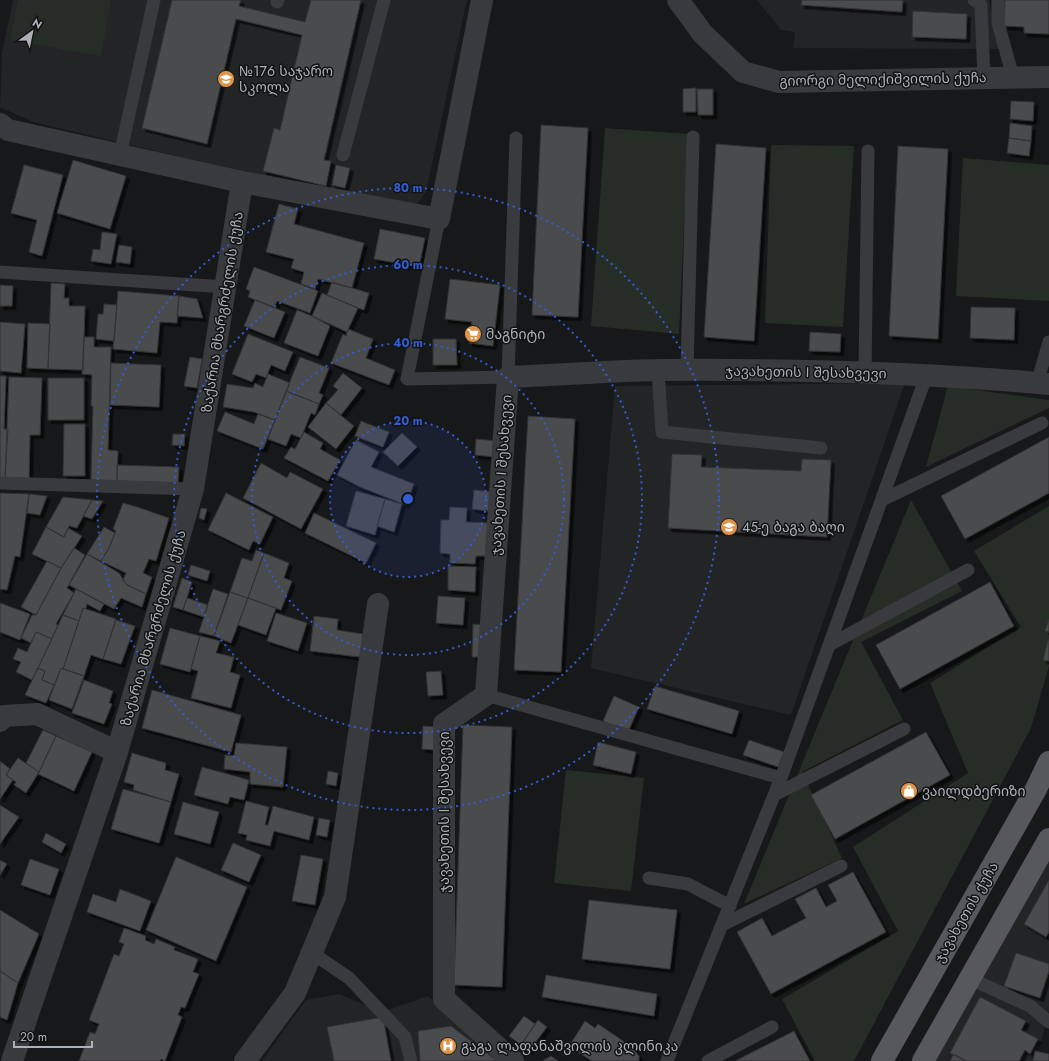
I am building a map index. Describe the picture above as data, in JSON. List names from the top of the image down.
{
  "streets": {
    "main road": ["ჯავახეთის ქუჩა"],
    "street": ["გიორგი მელიქიშვილის ქუჩა", "ზაქარია მხარგრძელის ქუჩა", "ჯავახეთის I შესახვევი"]
  },
  "places": {
    "school or university": ["№176 საჯარო სკოლა", "45-ე ბაგა ბაღი"],
    "supermarket": ["მაგნიტი"],
    "shop": ["ვაილდბერიზი"],
    "hospital": ["გაგა ლაფანაშვილის კლინიკა"]
  },
  "scale_bar": "20 m",
  "north": "top right",
  "rings": [
    "80 m",
    "60 m",
    "40 m",
    "20 m"
  ]
}
